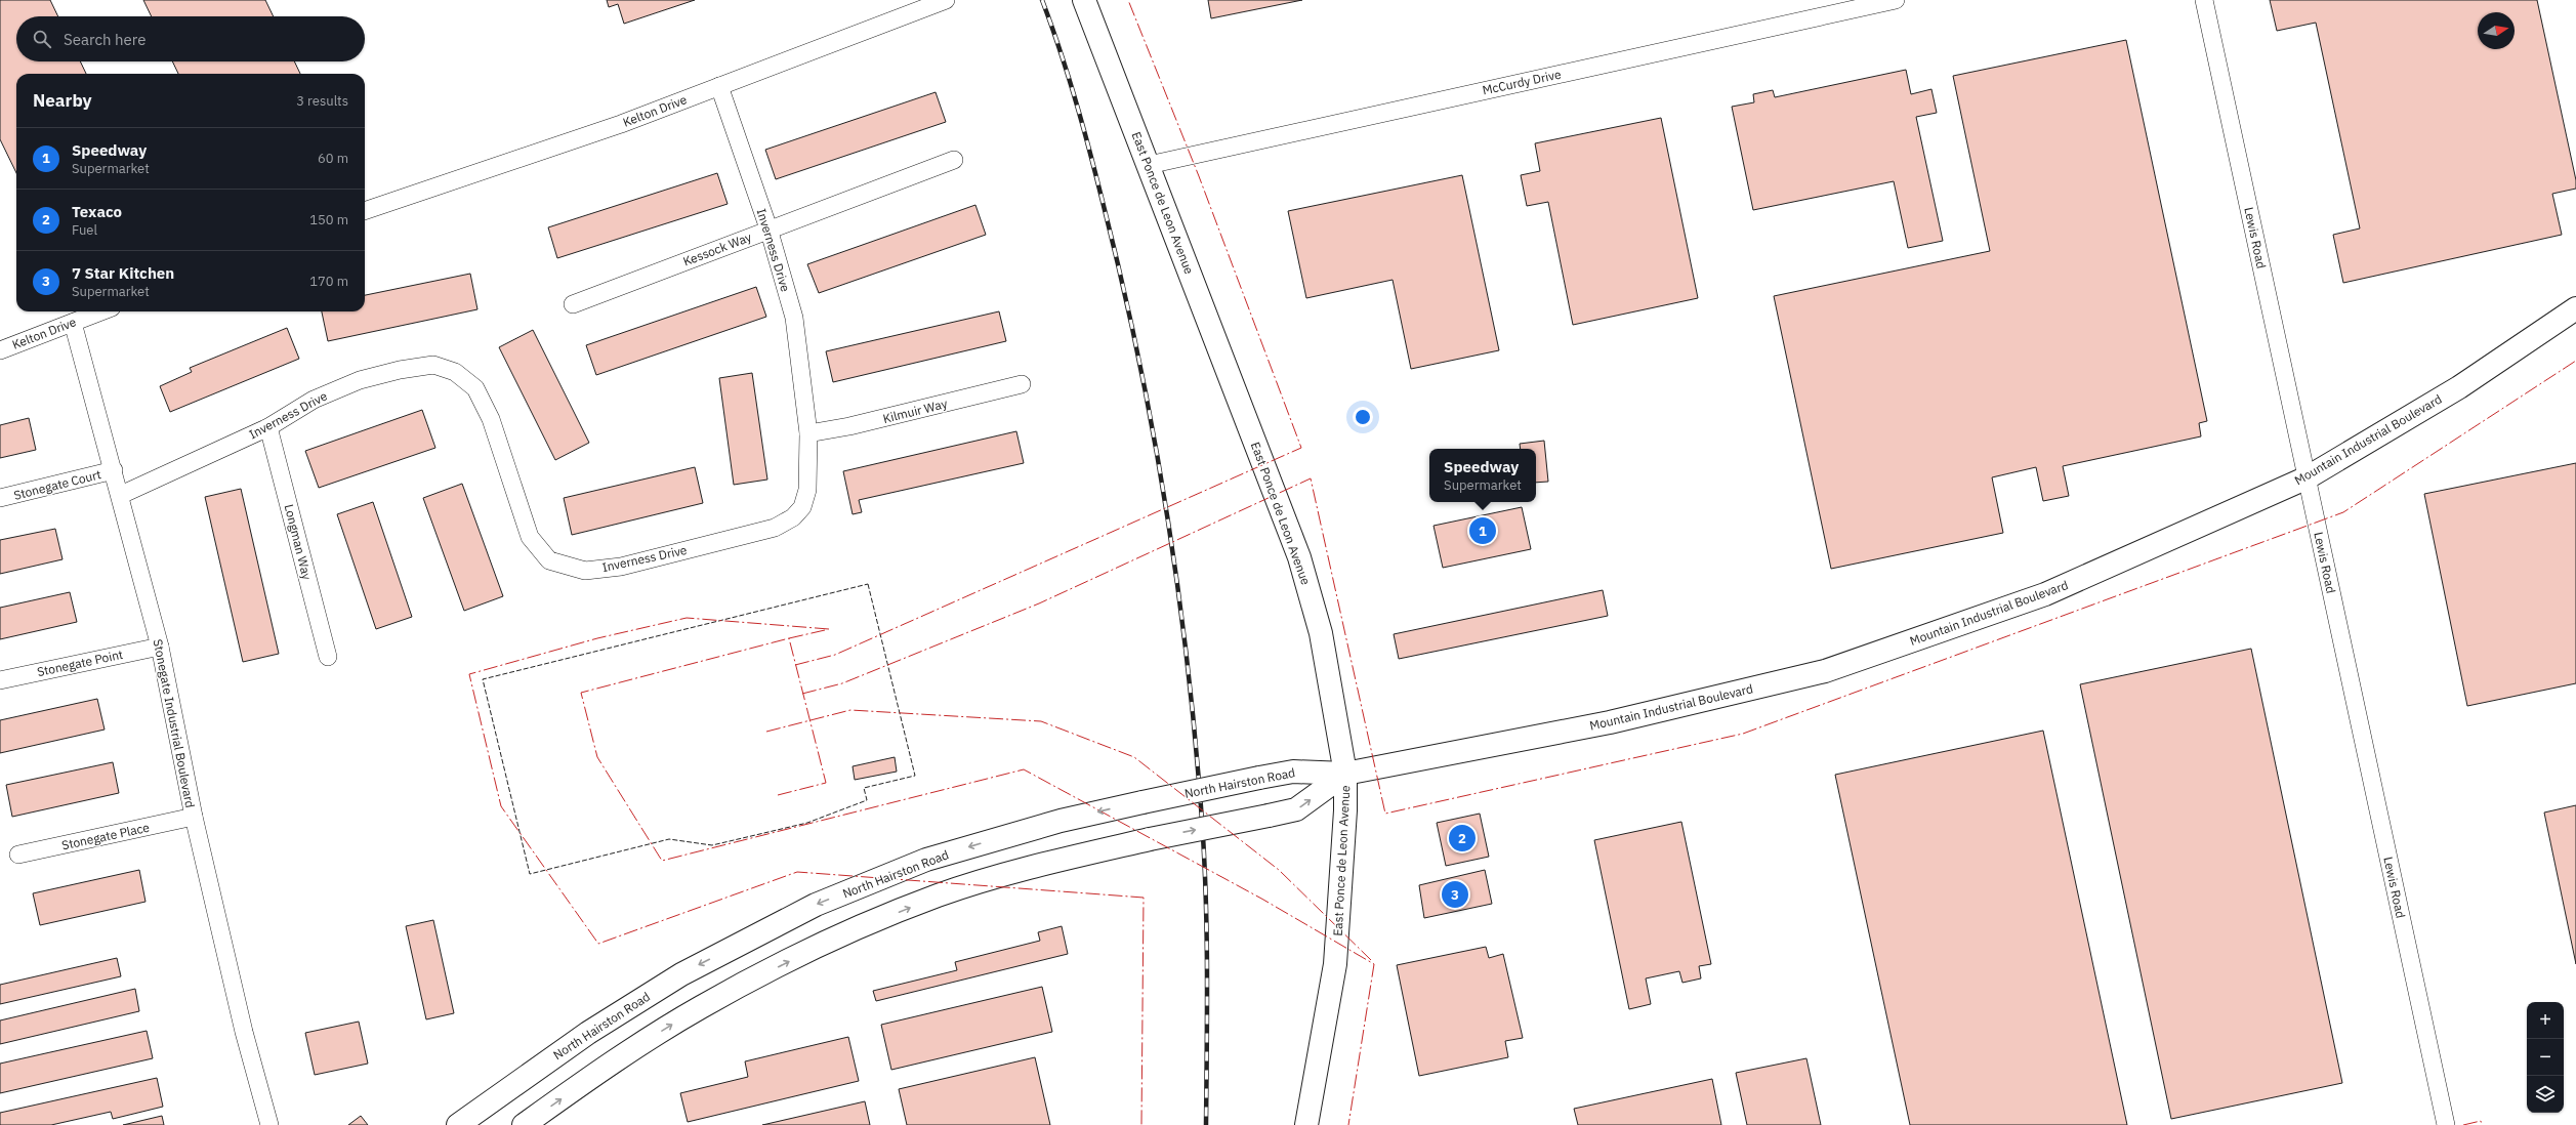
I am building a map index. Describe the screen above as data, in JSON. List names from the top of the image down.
{
  "streets": {
    "main road": ["East Ponce de Leon Avenue", "Mountain Industrial Boulevard", "North Hairston Road"],
    "street": [
      "McCurdy Drive",
      "Kelton Drive",
      "Lewis Road",
      "Kessock Way",
      "Inverness Drive",
      "Kilmuir Way",
      "Stonegate Court",
      "Longman Way",
      "Stonegate Point",
      "Stonegate Industrial Boulevard",
      "Stonegate Place"
    ]
  },
  "crossings": [
    ["McCurdy Drive", "East Ponce de Leon Avenue"],
    ["Kelton Drive", "Inverness Drive"],
    ["Kelton Drive", "Stonegate Industrial Boulevard"],
    ["East Ponce de Leon Avenue", "Mountain Industrial Boulevard"],
    ["East Ponce de Leon Avenue", "North Hairston Road"],
    ["Lewis Road", "Mountain Industrial Boulevard"],
    ["Kessock Way", "Inverness Drive"],
    ["Inverness Drive", "Kilmuir Way"],
    ["Inverness Drive", "Longman Way"],
    ["Inverness Drive", "Stonegate Industrial Boulevard"],
    ["Mountain Industrial Boulevard", "North Hairston Road"],
    ["Stonegate Court", "Stonegate Industrial Boulevard"],
    ["Stonegate Point", "Stonegate Industrial Boulevard"],
    ["Stonegate Industrial Boulevard", "Stonegate Place"]
  ],
  "north": "right",
  "page": {
    "search": "Search here",
    "heading": ["Nearby", "3 results"],
    "list": [
      {
        "mark": "1",
        "name": "Speedway",
        "note": "Supermarket",
        "value": "60 m"
      },
      {
        "mark": "2",
        "name": "Texaco",
        "note": "Fuel",
        "value": "150 m"
      },
      {
        "mark": "3",
        "name": "7 Star Kitchen",
        "note": "Supermarket",
        "value": "170 m"
      }
    ],
    "popup": ["Speedway", "Supermarket"],
    "pins": ["1", "2", "3"],
    "map_buttons": ["+", "−"]
  }
}
